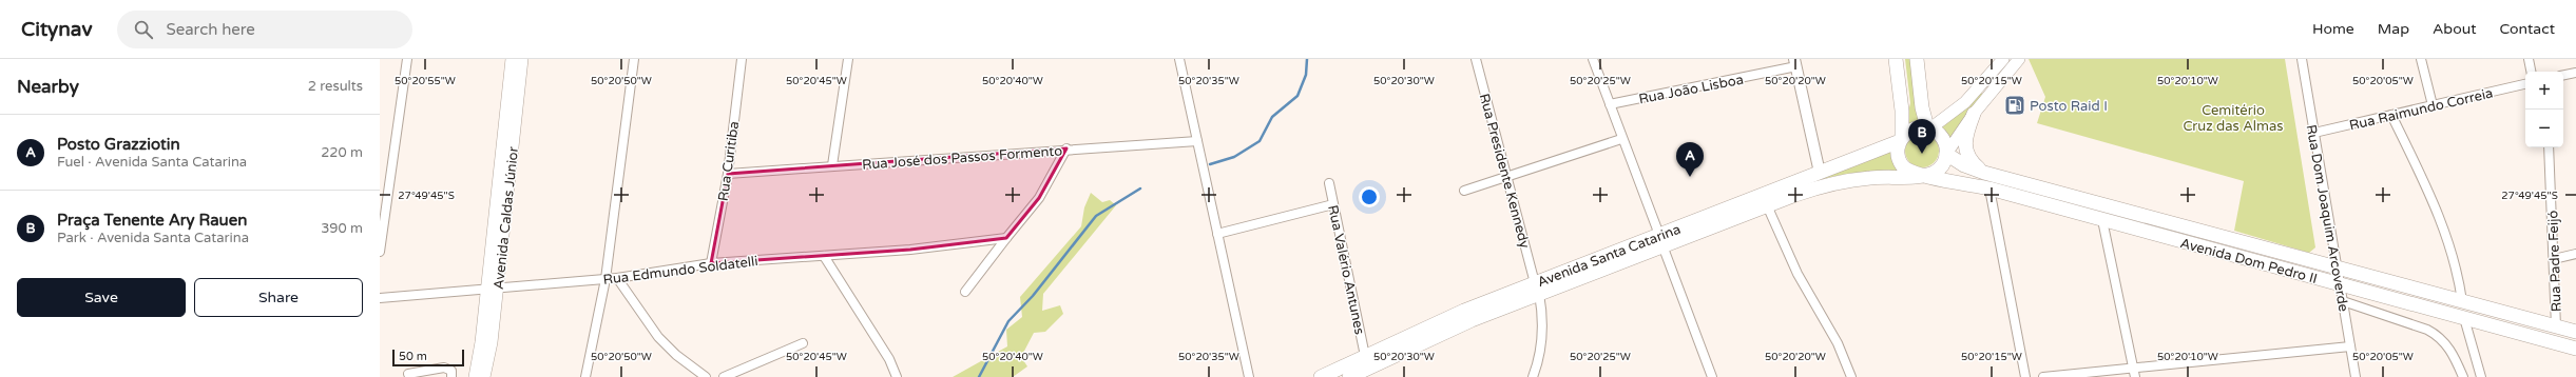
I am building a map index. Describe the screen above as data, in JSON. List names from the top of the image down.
{
  "streets": {
    "main road": ["Avenida Caldas Júnior", "Avenida Santa Catarina", "Avenida Dom Pedro II"],
    "street": [
      "Rua João Lisboa",
      "Rua Raimundo Correia",
      "Rua José dos Passos Formento",
      "Rua Curitiba",
      "Rua Presidente Kennedy",
      "Rua Dom Joaquim Arcoverde",
      "Rua Padre Feijó",
      "Rua Edmundo Soldatelli",
      "Rua Valério Antunes"
    ]
  },
  "crossings": [
    ["Rua Raimundo Correia", "Rua Dom Joaquim Arcoverde"],
    ["Rua José dos Passos Formento", "Rua Curitiba"],
    ["Rua Curitiba", "Rua Edmundo Soldatelli"],
    ["Rua Presidente Kennedy", "Avenida Santa Catarina"],
    ["Avenida Caldas Júnior", "Rua Edmundo Soldatelli"],
    ["Rua Dom Joaquim Arcoverde", "Avenida Dom Pedro II"],
    ["Avenida Santa Catarina", "Avenida Dom Pedro II"],
    ["Avenida Santa Catarina", "Rua Valério Antunes"],
    ["Avenida Dom Pedro II", "Rua Padre Feijó"]
  ],
  "parks": ["Cemitério Cruz das Almas"],
  "places": {
    "fuel station": ["Posto Raid I"]
  },
  "scale_bar": "50 m",
  "page": {
    "header": "Citynav",
    "search": "Search here",
    "nav": [
      "Home",
      "Map",
      "About",
      "Contact"
    ],
    "heading": ["Nearby", "2 results"],
    "map_buttons": ["+", "−"],
    "list": [
      {
        "mark": "A",
        "name": "Posto Grazziotin",
        "note": "Fuel · Avenida Santa Catarina",
        "value": "220 m"
      },
      {
        "mark": "B",
        "name": "Praça Tenente Ary Rauen",
        "note": "Park · Avenida Santa Catarina",
        "value": "390 m"
      }
    ],
    "pins": ["B", "A"],
    "buttons": ["Save", "Share"],
    "scale": "50 m"
  },
  "coordinates": [
    "50°20'55\"W",
    "50°20'50\"W",
    "50°20'45\"W",
    "50°20'40\"W",
    "50°20'35\"W",
    "50°20'30\"W",
    "50°20'25\"W",
    "50°20'20\"W",
    "50°20'15\"W",
    "50°20'10\"W",
    "50°20'05\"W",
    "27°49'45\"S"
  ]
}
